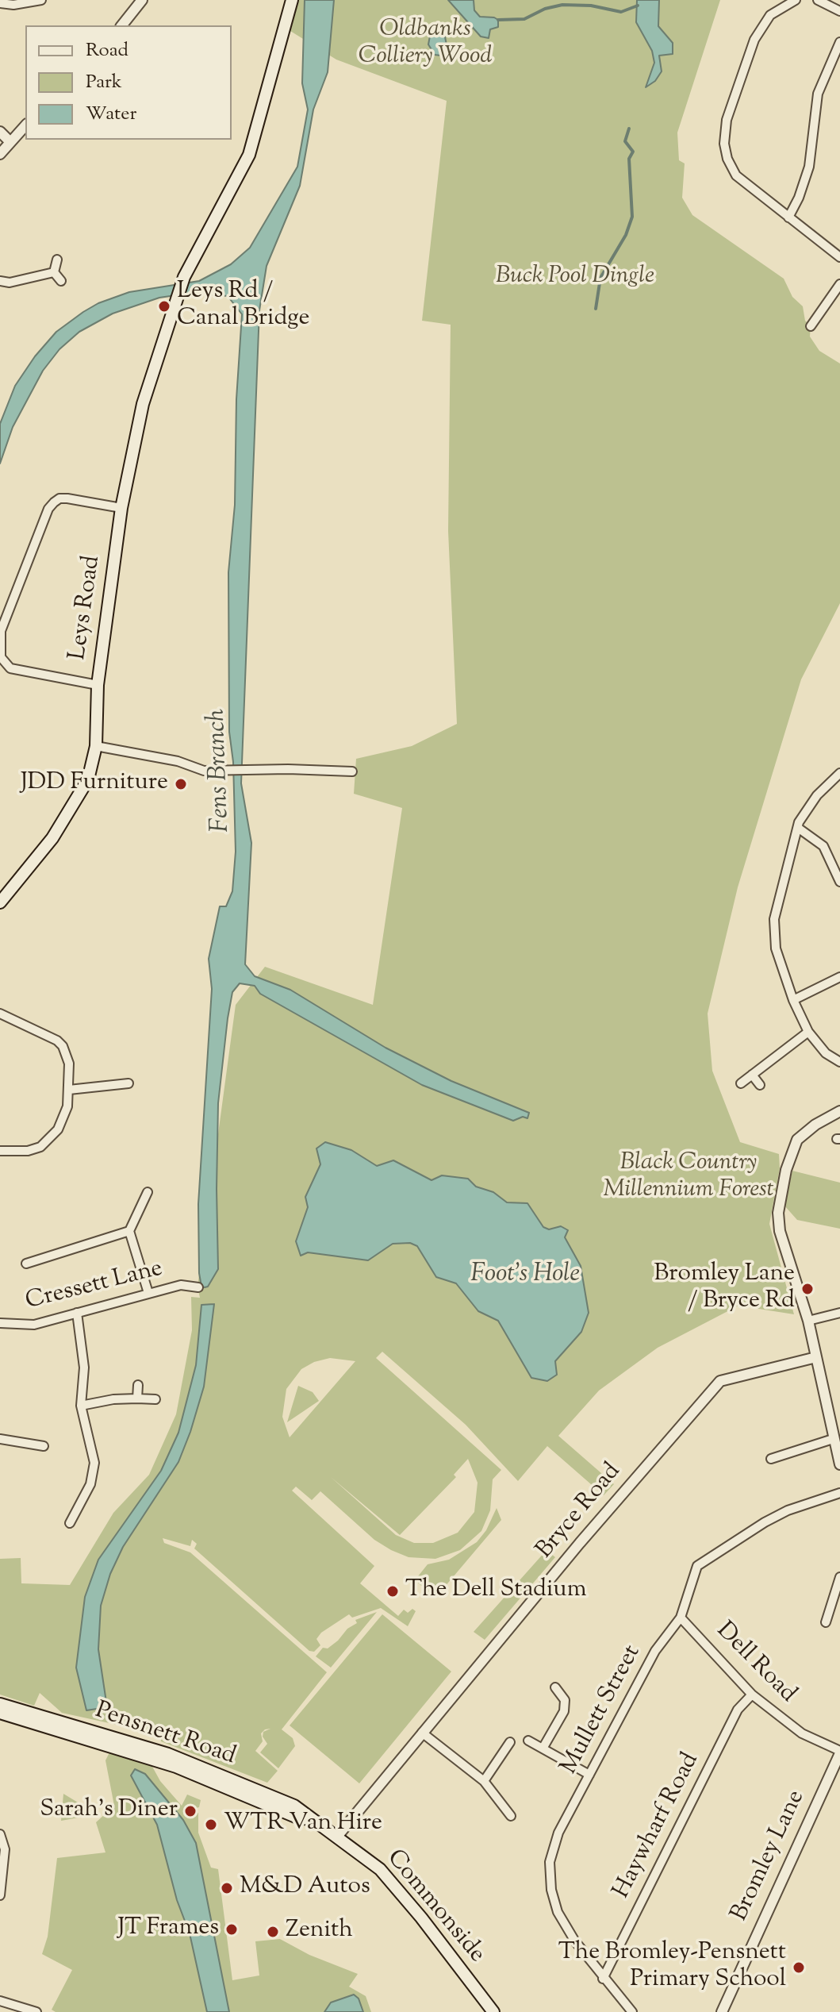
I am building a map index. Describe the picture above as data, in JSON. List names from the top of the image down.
{
  "streets": {
    "main road": ["Leys Road", "Pensnett Road", "Commonside"],
    "street": [
      "Cressett Lane",
      "Bryce Road",
      "Dell Road",
      "Mullett Street",
      "Haywharf Road",
      "Bromley Lane"
    ]
  },
  "crossings": [
    ["Bryce Road", "Pensnett Road"],
    ["Bryce Road", "Commonside"],
    ["Dell Road", "Mullett Street"],
    ["Dell Road", "Haywharf Road"],
    ["Dell Road", "Bromley Lane"],
    ["Mullett Street", "Haywharf Road"],
    ["Pensnett Road", "Commonside"]
  ],
  "water": ["Fens Branch", "Foot's Hole"],
  "parks": ["Oldbanks Colliery Wood", "Buck Pool Dingle", "Black Country Millennium Forest"],
  "places": [
    "Leys Rd / Canal Bridge",
    "JDD Furniture",
    "Bromley Lane / Bryce Rd",
    "The Dell Stadium",
    "Sarah's Diner",
    "WTR Van Hire",
    "M&D Autos",
    "JT Frames",
    "Zenith",
    "The Bromley-Pensnett Primary School"
  ],
  "legend": ["Road", "Park", "Water"]
}
